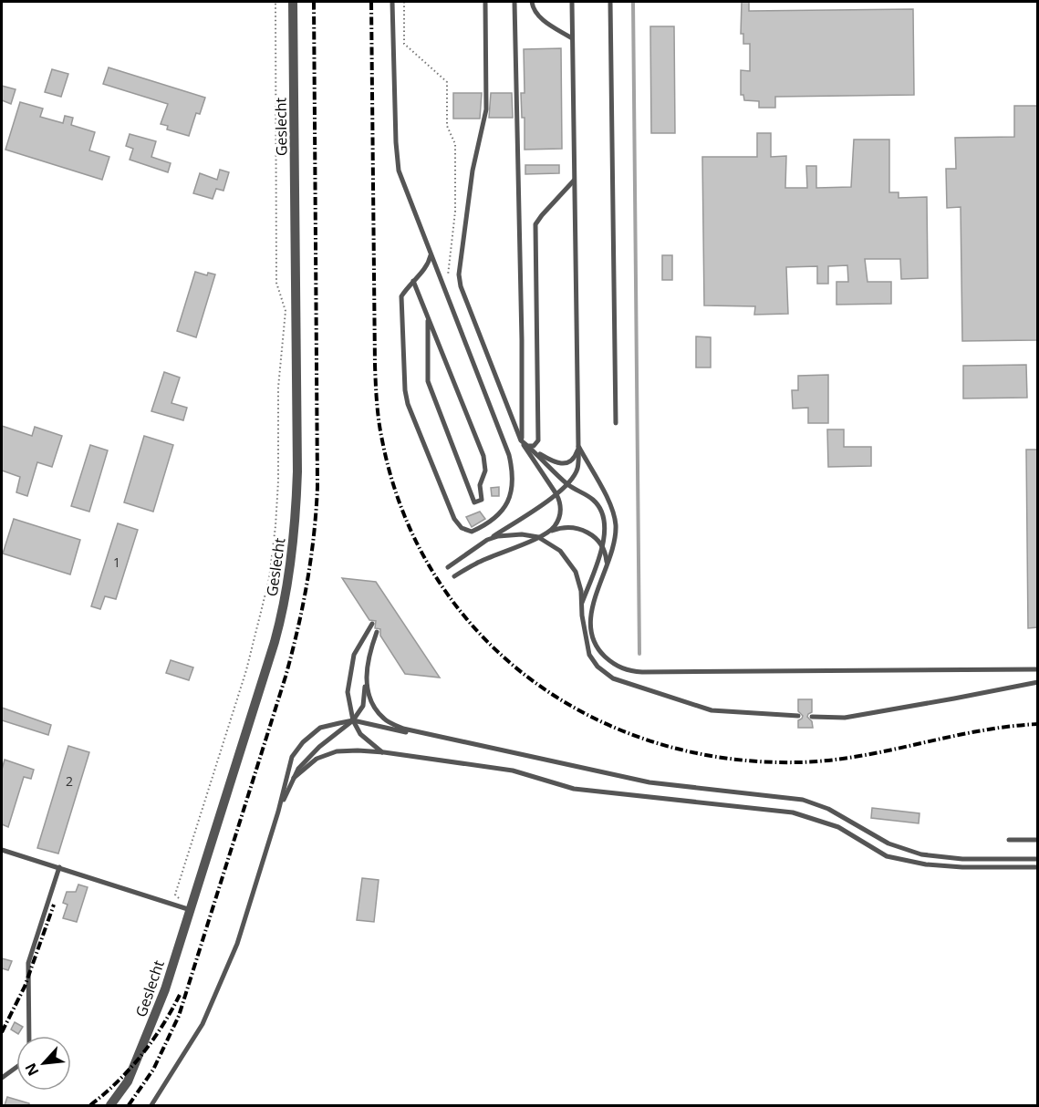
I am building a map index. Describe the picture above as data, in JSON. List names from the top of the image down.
{
  "streets": {
    "street": ["Geslecht"]
  },
  "house_numbers": ["1", "2"],
  "north": "bottom left"
}
